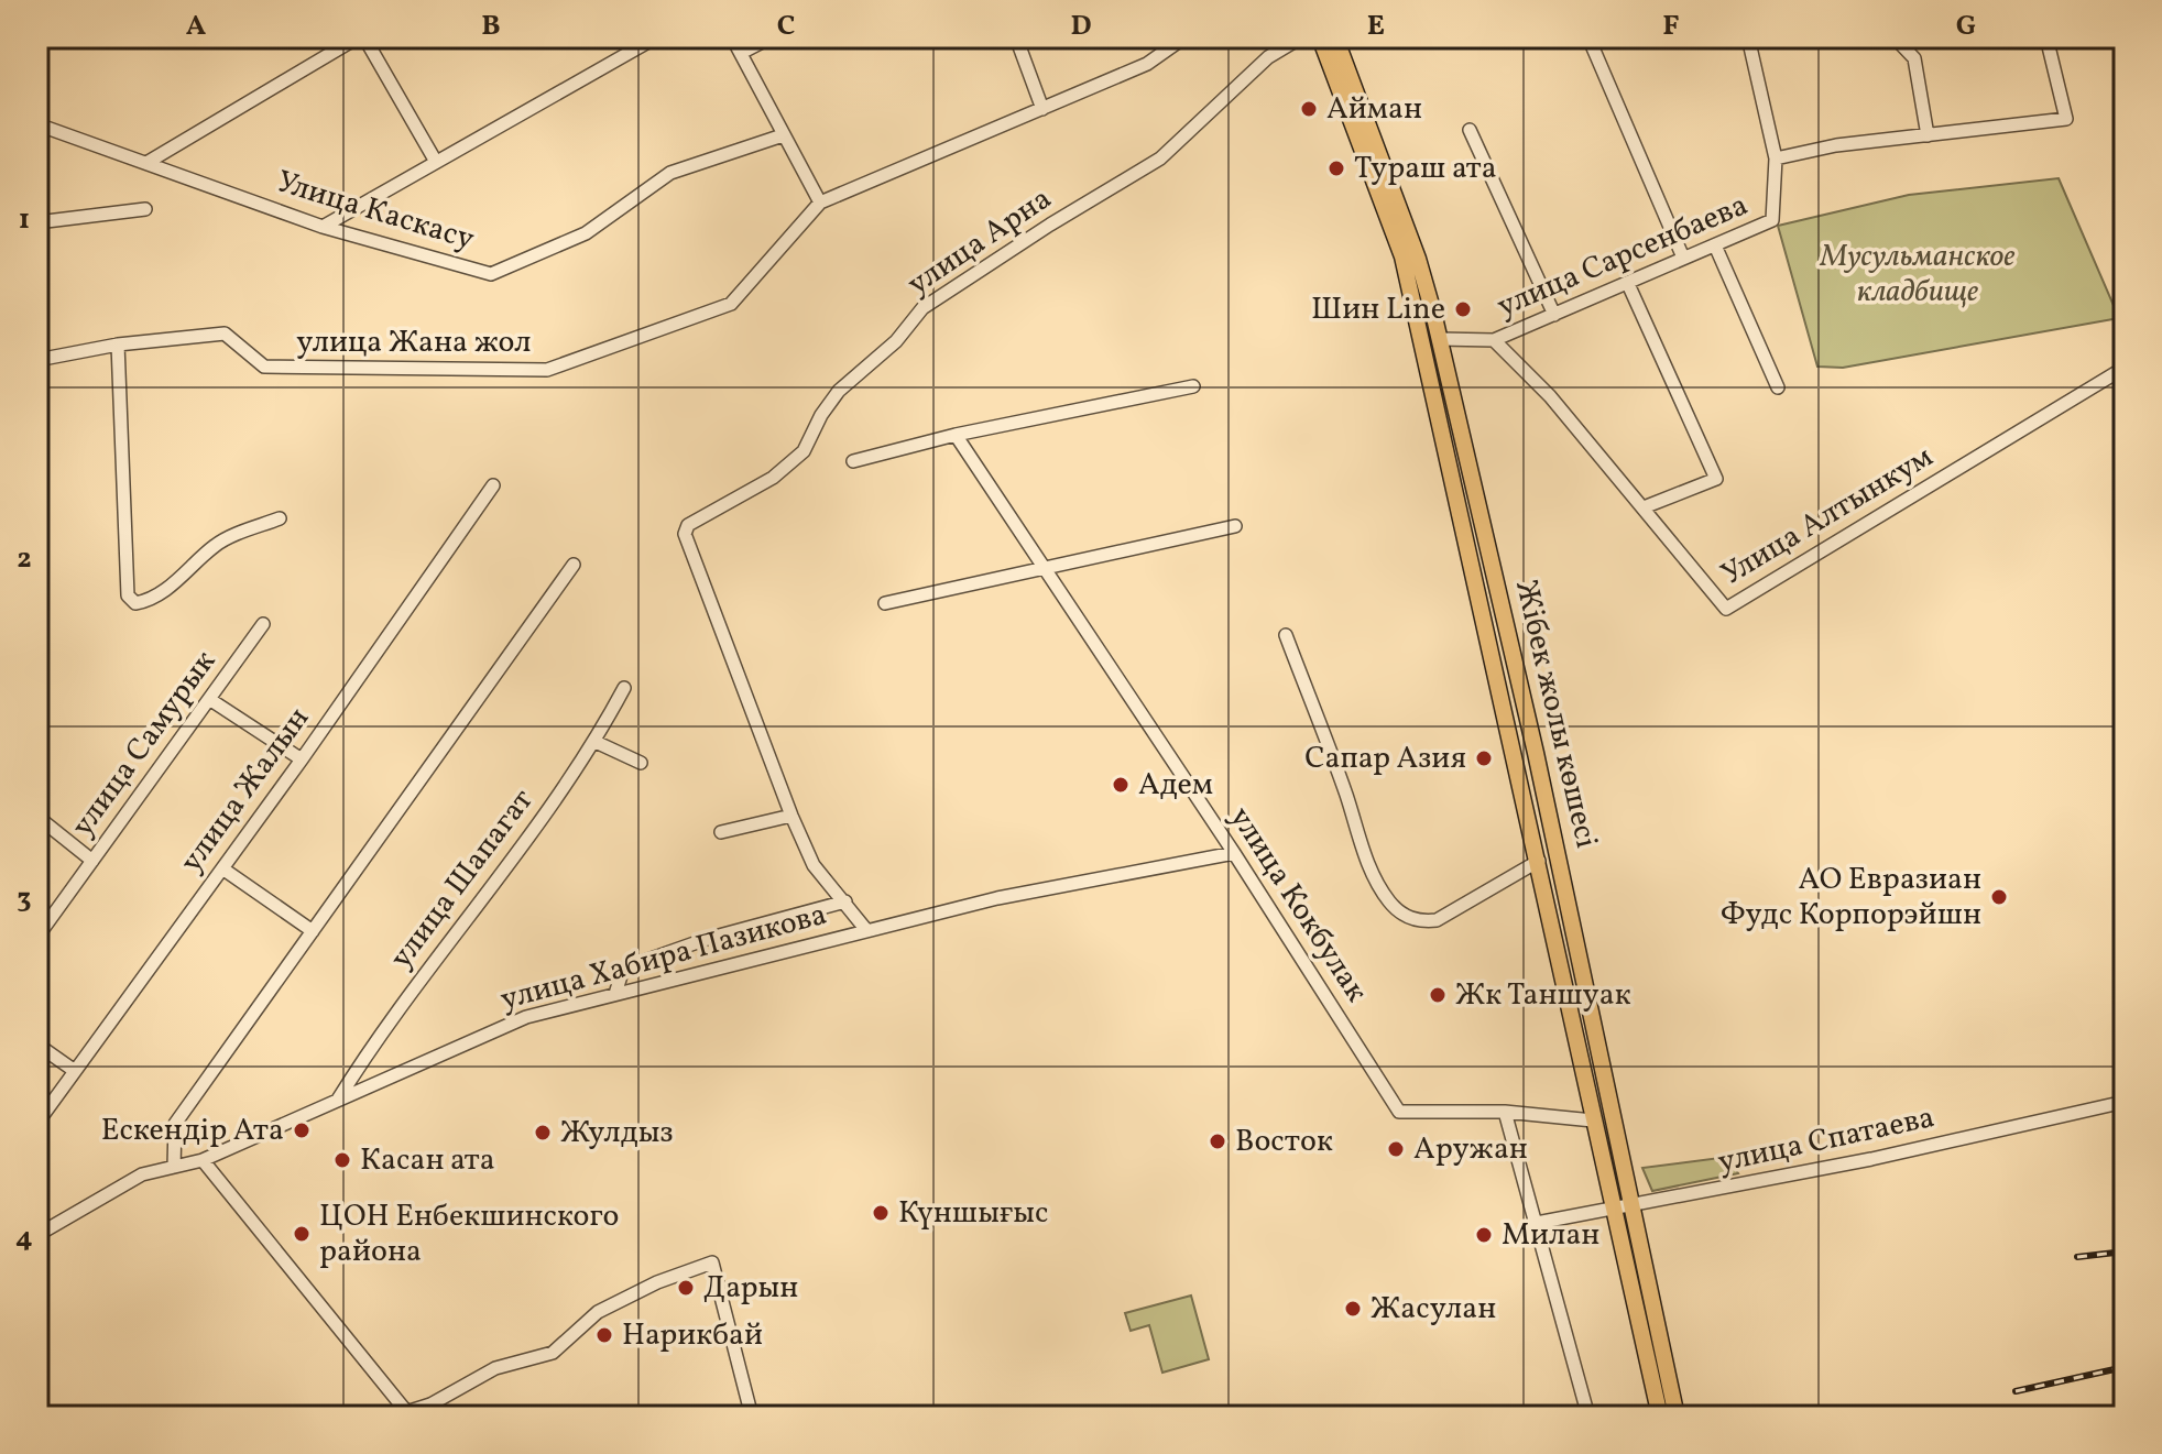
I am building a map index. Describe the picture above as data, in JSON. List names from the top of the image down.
{
  "streets": {
    "main road": ["Жібек жолы көшесі"],
    "street": [
      "Улица Каскасу",
      "улица Арна",
      "улица Сарсенбаева",
      "улица Жана жол",
      "Улица Алтынкум",
      "улица Самурык",
      "улица Жалын",
      "улица Шапагат",
      "улица Кокбулак",
      "улица Хабира Пазикова",
      "улица Спатаева"
    ]
  },
  "crossings": [
    ["улица Арна", "улица Хабира Пазикова"],
    ["улица Сарсенбаева", "Улица Алтынкум"],
    ["Жібек жолы көшесі", "улица Кокбулак"],
    ["Жібек жолы көшесі", "улица Спатаева"],
    ["улица Шапагат", "улица Хабира Пазикова"],
    ["улица Кокбулак", "улица Хабира Пазикова"]
  ],
  "parks": ["Мусульманское кладбище"],
  "places": [
    "Айман",
    "Тураш ата",
    "Шин Line",
    "Сапар Азия",
    "Адем",
    "АО Евразиан Фудс Корпорэйшн",
    "Жк Таншуак",
    "Ескендір Ата",
    "Жулдыз",
    "Восток",
    "Аружан",
    "Касан ата",
    "Күншығыс",
    "ЦОН Енбекшинского района",
    "Милан",
    "Дарын",
    "Жасулан",
    "Нарикбай"
  ],
  "grid": {
    "columns": [
      "A",
      "B",
      "C",
      "D",
      "E",
      "F",
      "G"
    ],
    "rows": [
      "1",
      "2",
      "3",
      "4"
    ]
  }
}
